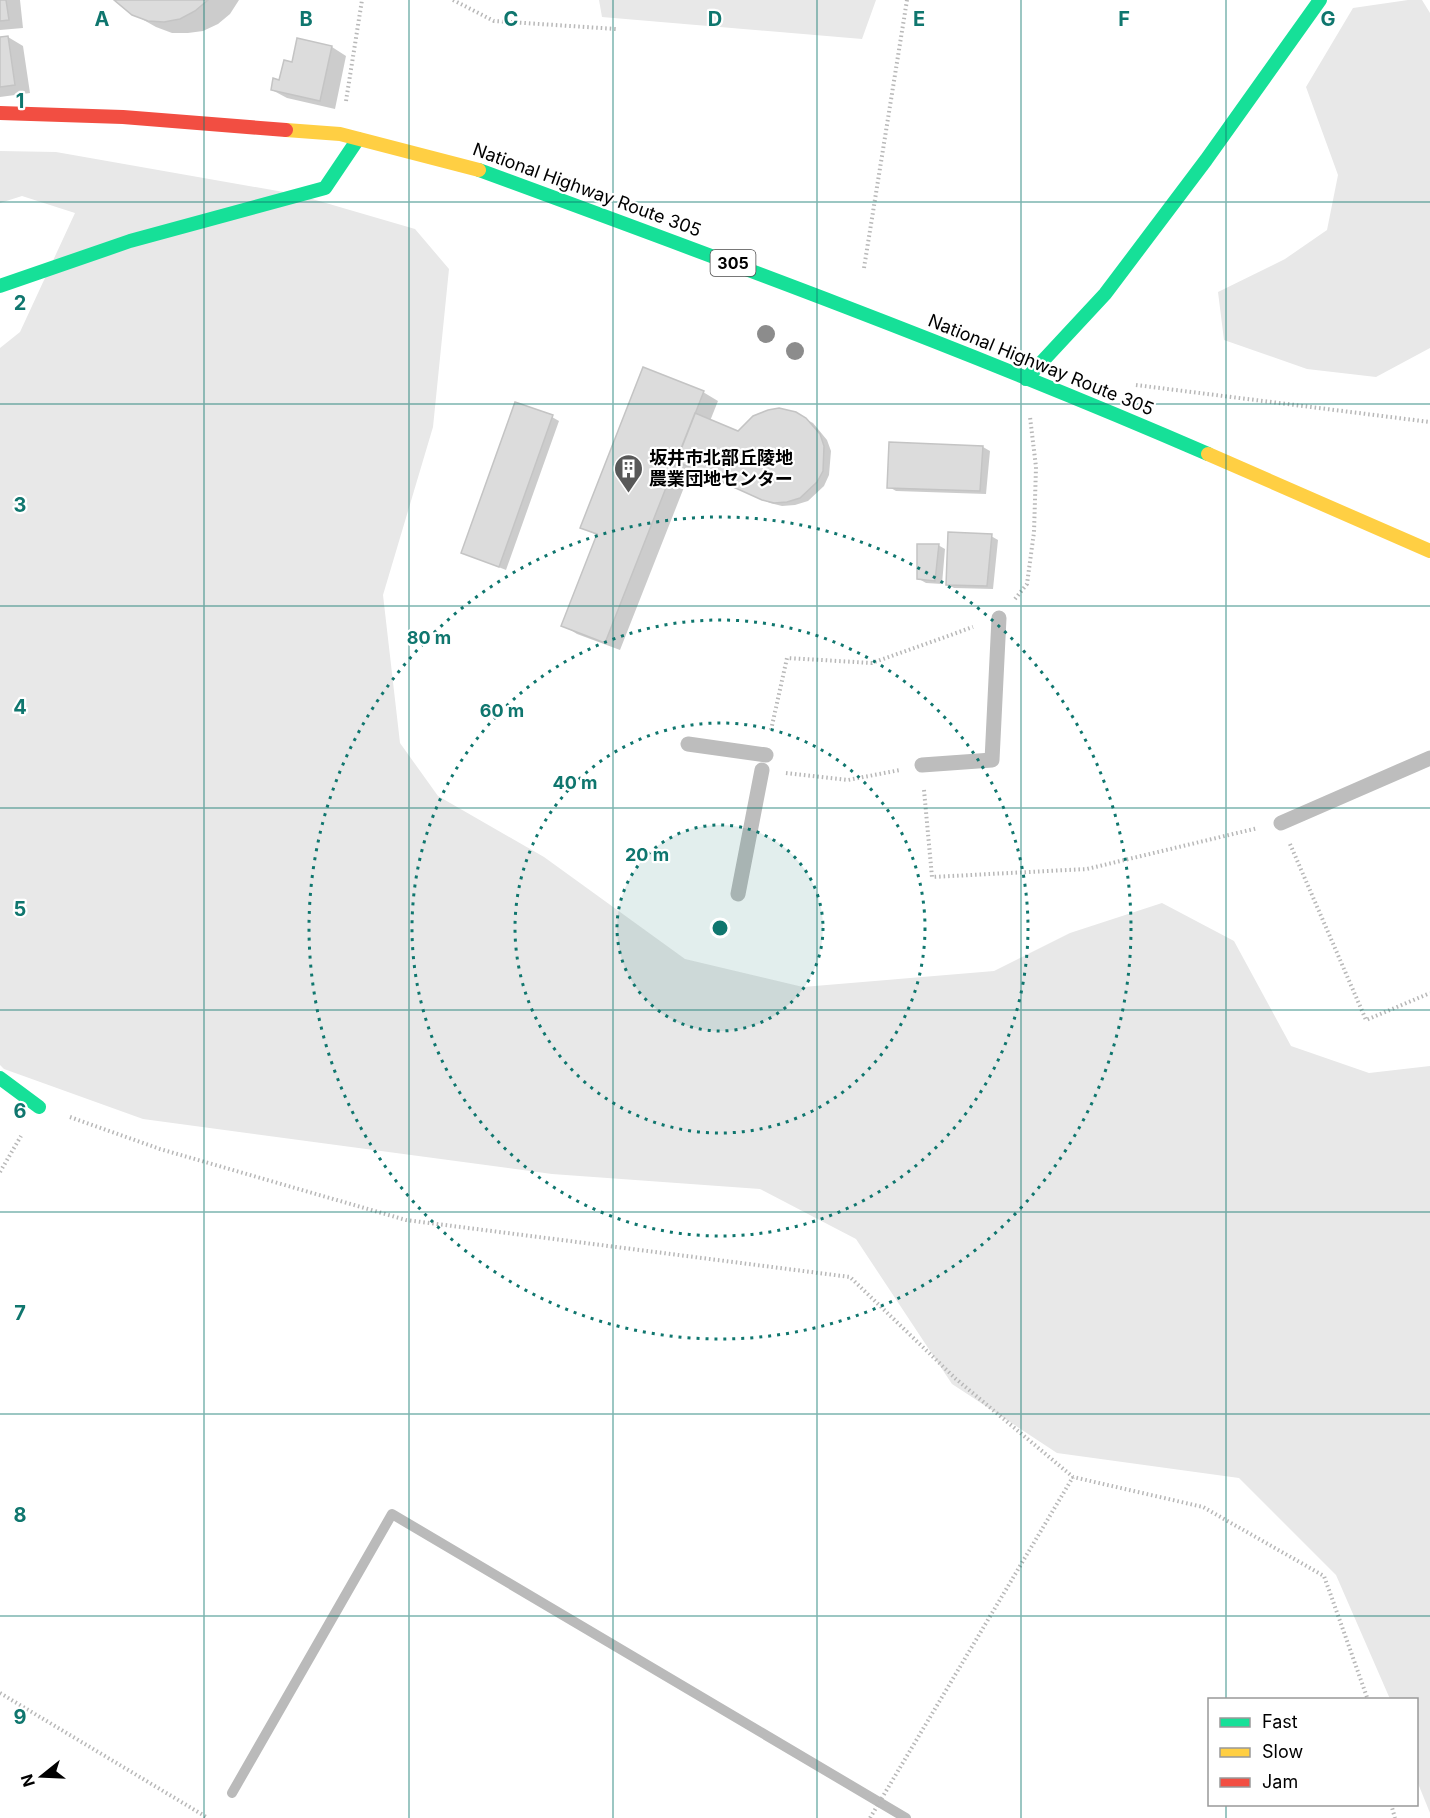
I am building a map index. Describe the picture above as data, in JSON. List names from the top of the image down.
{
  "streets": {
    "main road": ["National Highway Route 305", "305"]
  },
  "places": {
    "building": ["坂井市北部丘陵地 農業団地センター"]
  },
  "legend": ["Fast", "Slow", "Jam"],
  "north": "left",
  "grid": {
    "columns": [
      "A",
      "B",
      "C",
      "D",
      "E",
      "F",
      "G"
    ],
    "rows": [
      "1",
      "2",
      "3",
      "4",
      "5",
      "6",
      "7",
      "8",
      "9"
    ]
  },
  "rings": [
    "80 m",
    "60 m",
    "40 m",
    "20 m"
  ]
}
